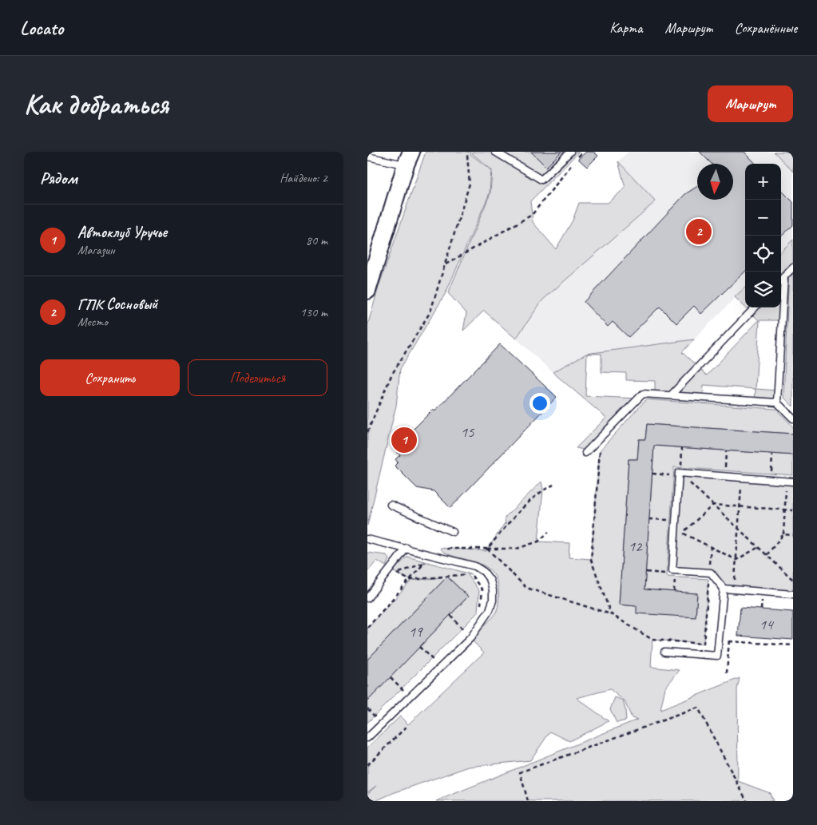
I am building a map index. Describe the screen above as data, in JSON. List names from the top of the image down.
{
  "house_numbers": [
    "15",
    "12",
    "14",
    "19"
  ],
  "north": "bottom",
  "page": {
    "header": "Locato",
    "nav": ["Карта", "Маршрут", "Сохранённые"],
    "buttons": [
      "Маршрут",
      ["Сохранить", "Поделиться"]
    ],
    "title": "Как добраться",
    "heading": ["Рядом", "Найдено: 2"],
    "map_buttons": ["+", "−"],
    "list": [
      {
        "mark": "1",
        "name": "Автоклуб Уручье",
        "note": "Магазин",
        "value": "80 m"
      },
      {
        "mark": "2",
        "name": "ГПК Сосновый",
        "note": "Место",
        "value": "130 m"
      }
    ],
    "pins": ["2", "1"]
  }
}
